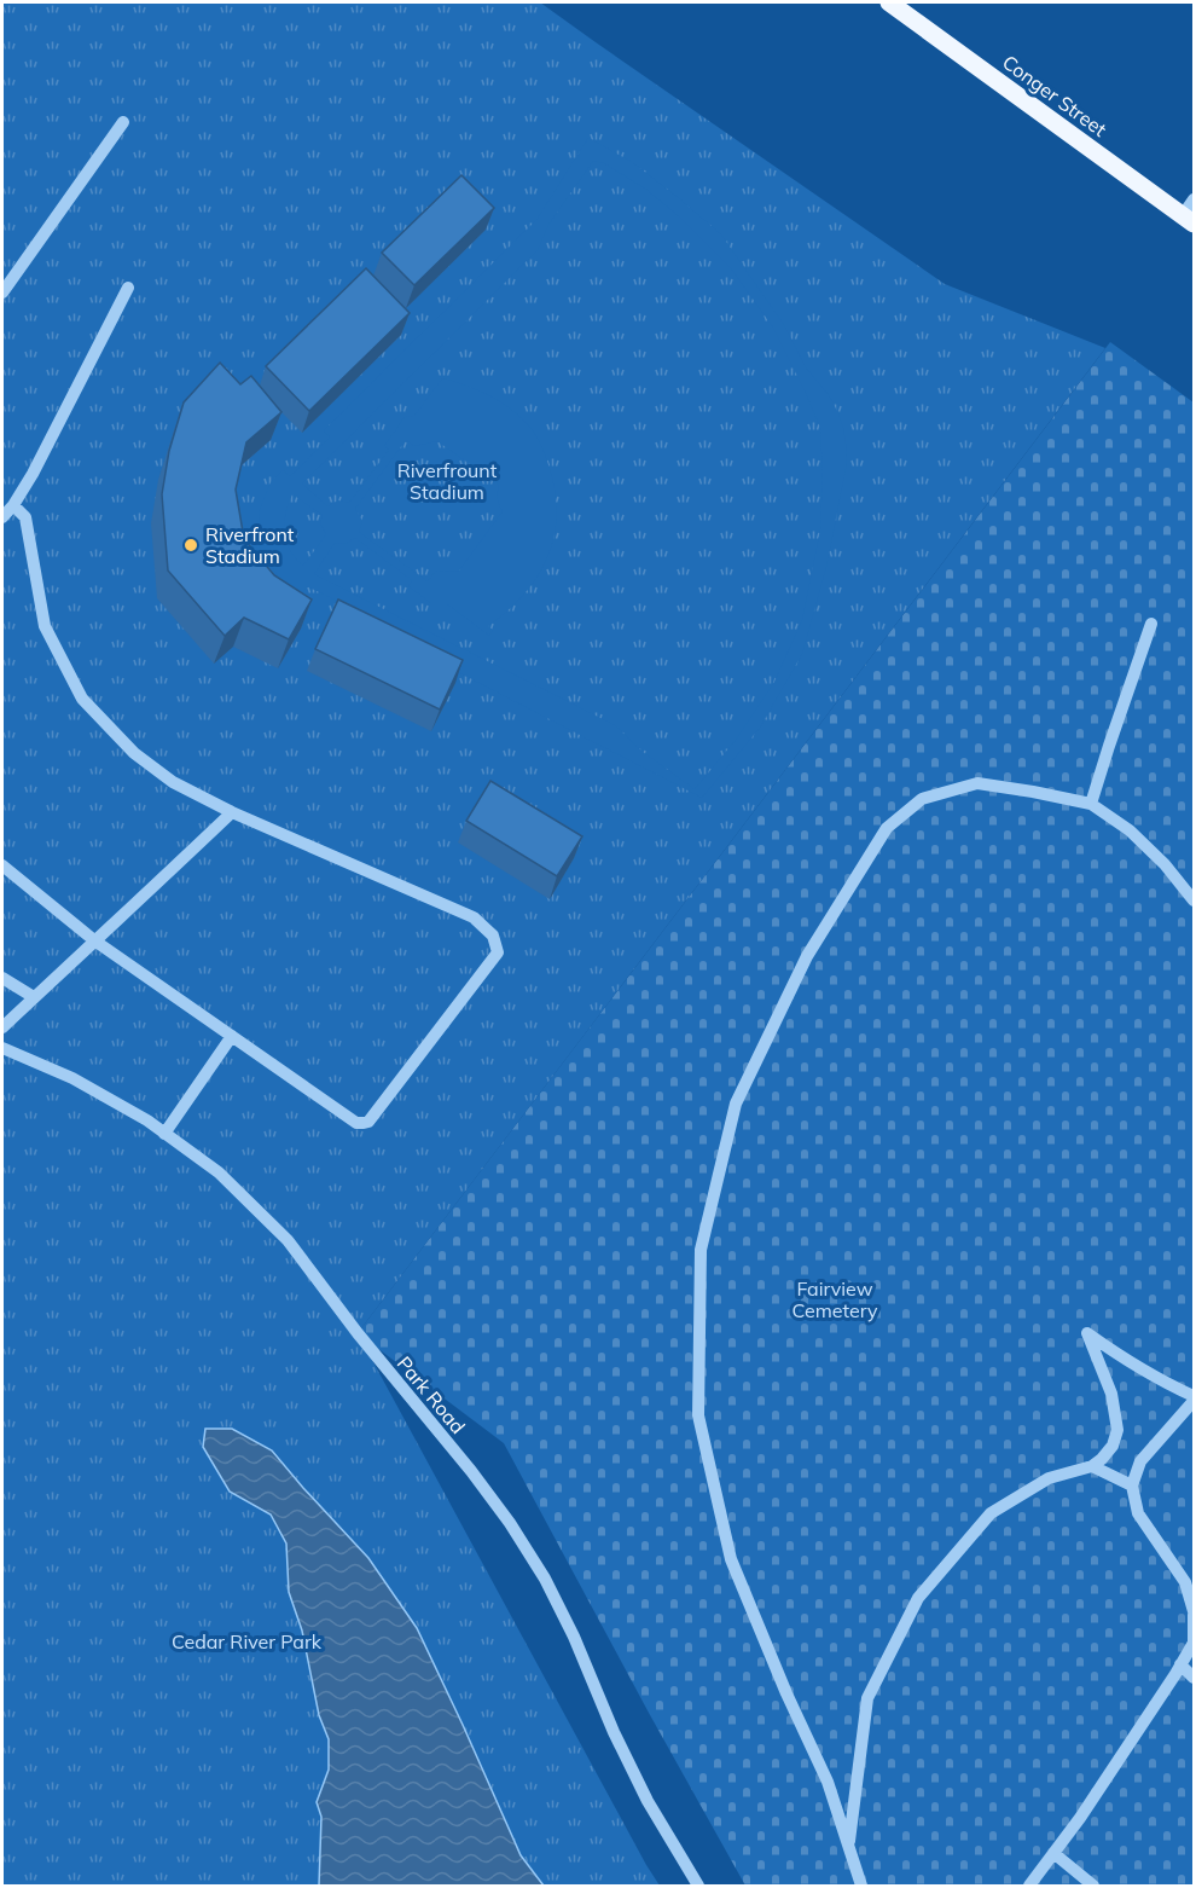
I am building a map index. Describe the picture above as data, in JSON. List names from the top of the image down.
{
  "streets": {
    "main road": ["Conger Street"],
    "street": ["Park Road"]
  },
  "parks": ["Riverfrount Stadium", "Fairview Cemetery", "Cedar River Park"],
  "places": ["Riverfront Stadium"]
}
